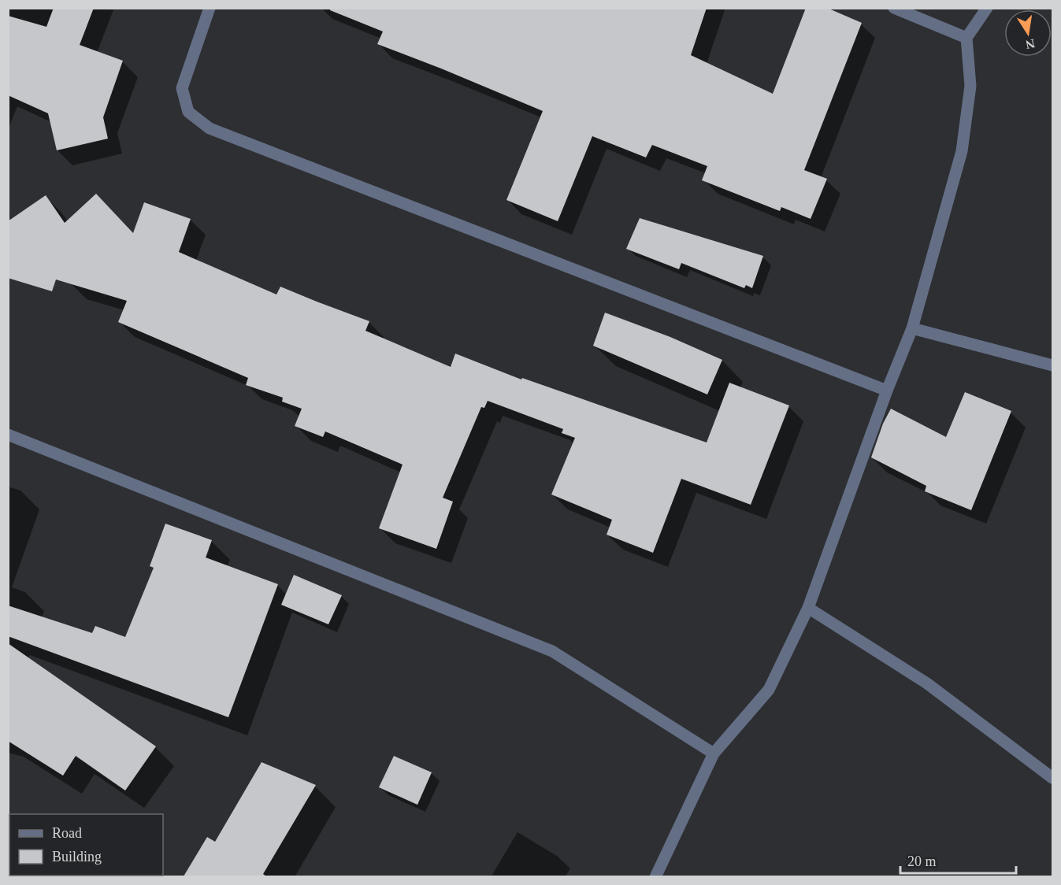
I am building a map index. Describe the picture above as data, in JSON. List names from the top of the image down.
{
  "legend": ["Road", "Building"],
  "scale_bar": "20 m",
  "north": "bottom"
}
